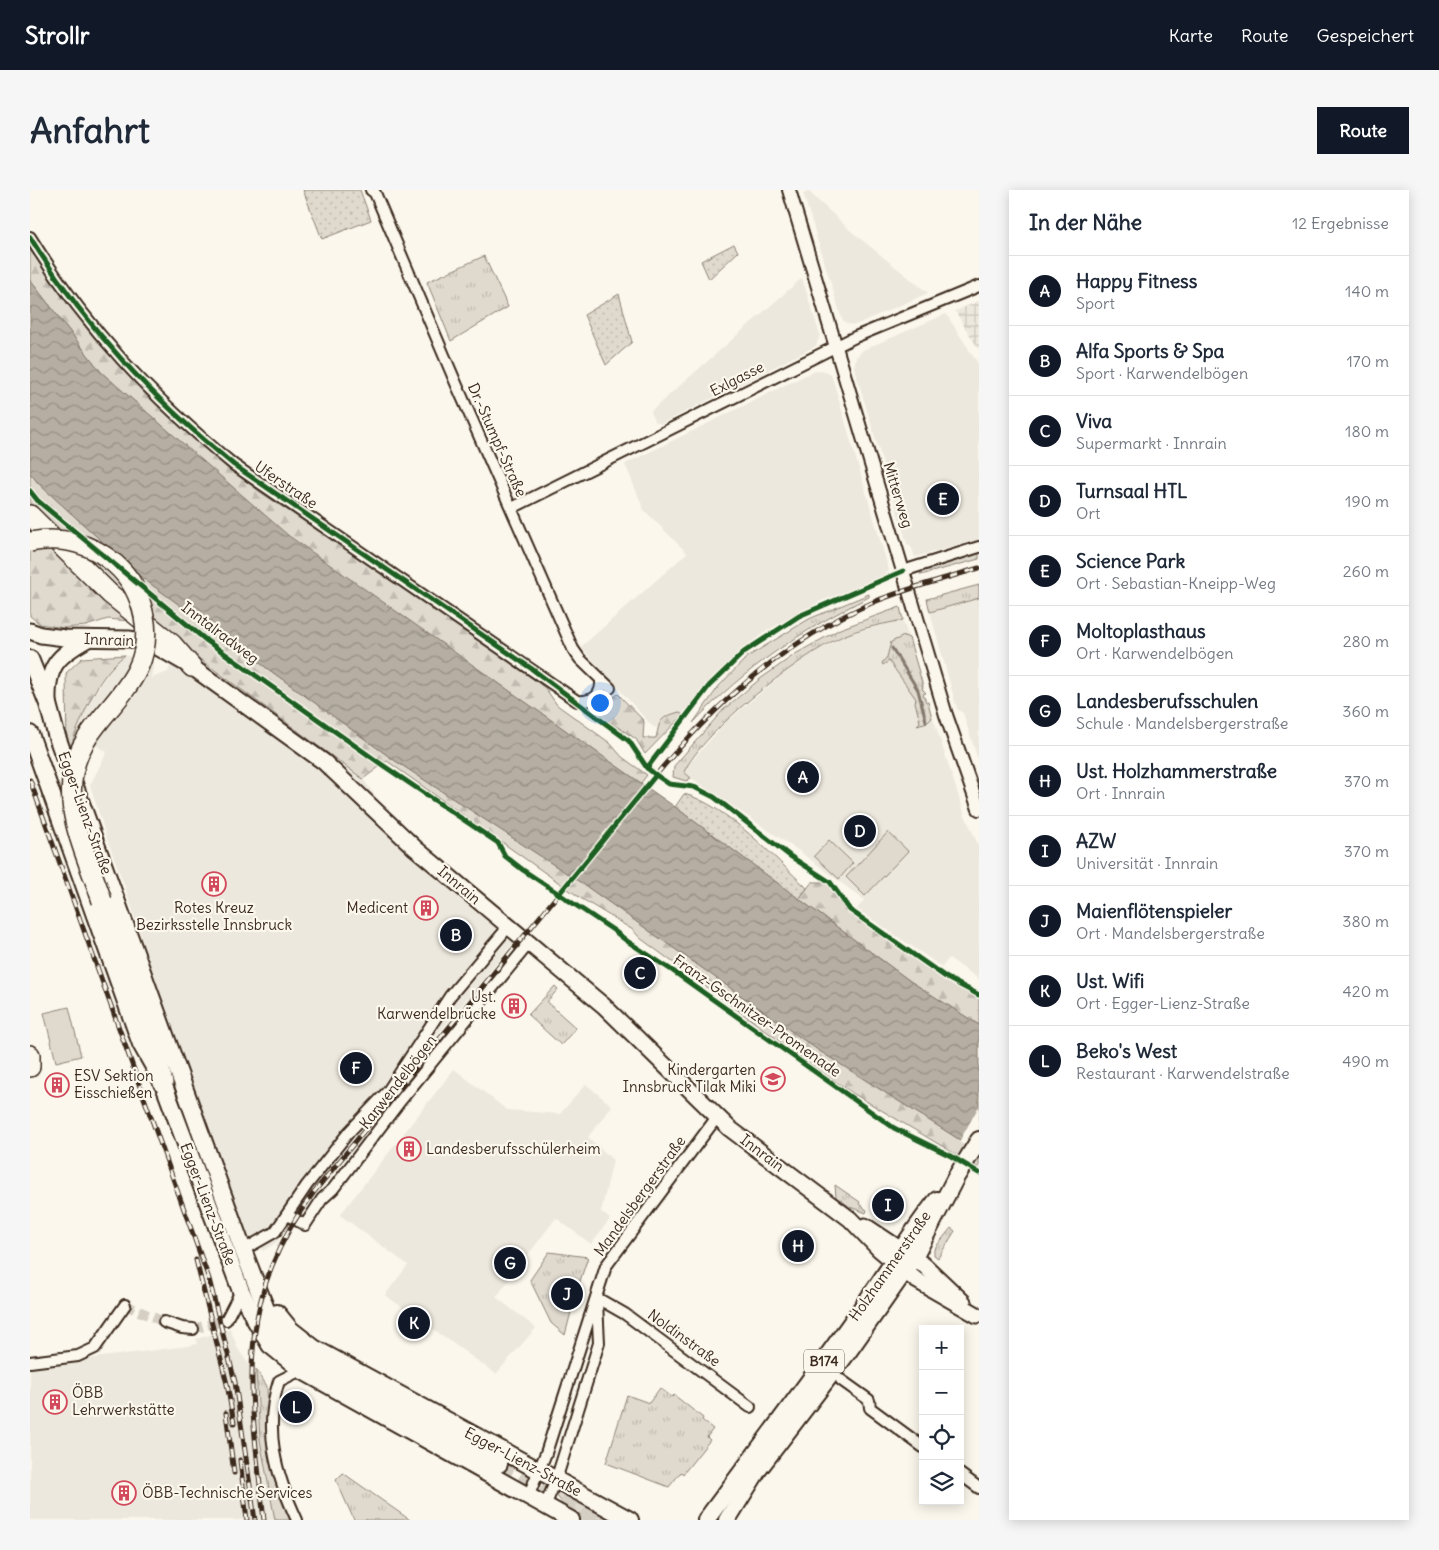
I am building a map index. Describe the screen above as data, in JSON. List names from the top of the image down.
{
  "streets": {
    "main road": [
      "Innrain",
      "Egger-Lienz-Straße",
      "Holzhammerstraße",
      "B174"
    ],
    "street": [
      "Exlgasse",
      "Dr.-Stumpf-Straße",
      "Uferstraße",
      "Mitterweg",
      "Karwendelbögen",
      "Mandelsbergerstraße",
      "Noldinstraße"
    ],
    "cycle path": ["Inntalradweg"]
  },
  "crossings": [
    ["Exlgasse", "Dr.-Stumpf-Straße"],
    ["Exlgasse", "Mitterweg"],
    ["Dr.-Stumpf-Straße", "Uferstraße"],
    ["Innrain", "Karwendelbögen"],
    ["Innrain", "Mandelsbergerstraße"],
    ["Innrain", "Holzhammerstraße"],
    ["Egger-Lienz-Straße", "Karwendelbögen"],
    ["Egger-Lienz-Straße", "Mandelsbergerstraße"],
    ["Mandelsbergerstraße", "Noldinstraße"]
  ],
  "places": {
    "building": [
      "Rotes Kreuz Bezirksstelle Innsbruck",
      "Medicent",
      "Ust. Karwendelbrücke",
      "ESV Sektion Eisschießen",
      "Landesberufsschülerheim",
      "ÖBB Lehrwerkstätte",
      "ÖBB-Technische Services"
    ],
    "school or university": ["Kindergarten Innsbruck Tilak Miki"]
  },
  "page": {
    "header": "Strollr",
    "nav": ["Karte", "Route", "Gespeichert"],
    "buttons": "Route",
    "title": "Anfahrt",
    "heading": ["In der Nähe", "12 Ergebnisse"],
    "list": [
      {
        "mark": "A",
        "name": "Happy Fitness",
        "note": "Sport",
        "value": "140 m"
      },
      {
        "mark": "B",
        "name": "Alfa Sports & Spa",
        "note": "Sport · Karwendelbögen",
        "value": "170 m"
      },
      {
        "mark": "C",
        "name": "Viva",
        "note": "Supermarkt · Innrain",
        "value": "180 m"
      },
      {
        "mark": "D",
        "name": "Turnsaal HTL",
        "note": "Ort",
        "value": "190 m"
      },
      {
        "mark": "E",
        "name": "Science Park",
        "note": "Ort · Sebastian-Kneipp-Weg",
        "value": "260 m"
      },
      {
        "mark": "F",
        "name": "Moltoplasthaus",
        "note": "Ort · Karwendelbögen",
        "value": "280 m"
      },
      {
        "mark": "G",
        "name": "Landesberufsschulen",
        "note": "Schule · Mandelsbergerstraße",
        "value": "360 m"
      },
      {
        "mark": "H",
        "name": "Ust. Holzhammerstraße",
        "note": "Ort · Innrain",
        "value": "370 m"
      },
      {
        "mark": "I",
        "name": "AZW",
        "note": "Universität · Innrain",
        "value": "370 m"
      },
      {
        "mark": "J",
        "name": "Maienflötenspieler",
        "note": "Ort · Mandelsbergerstraße",
        "value": "380 m"
      },
      {
        "mark": "K",
        "name": "Ust. Wifi",
        "note": "Ort · Egger-Lienz-Straße",
        "value": "420 m"
      },
      {
        "mark": "L",
        "name": "Beko's West",
        "note": "Restaurant · Karwendelstraße",
        "value": "490 m"
      }
    ],
    "pins": [
      "E",
      "A",
      "D",
      "B",
      "C",
      "F",
      "I",
      "H",
      "G",
      "J",
      "K",
      "L"
    ],
    "map_buttons": ["+", "−"]
  }
}
